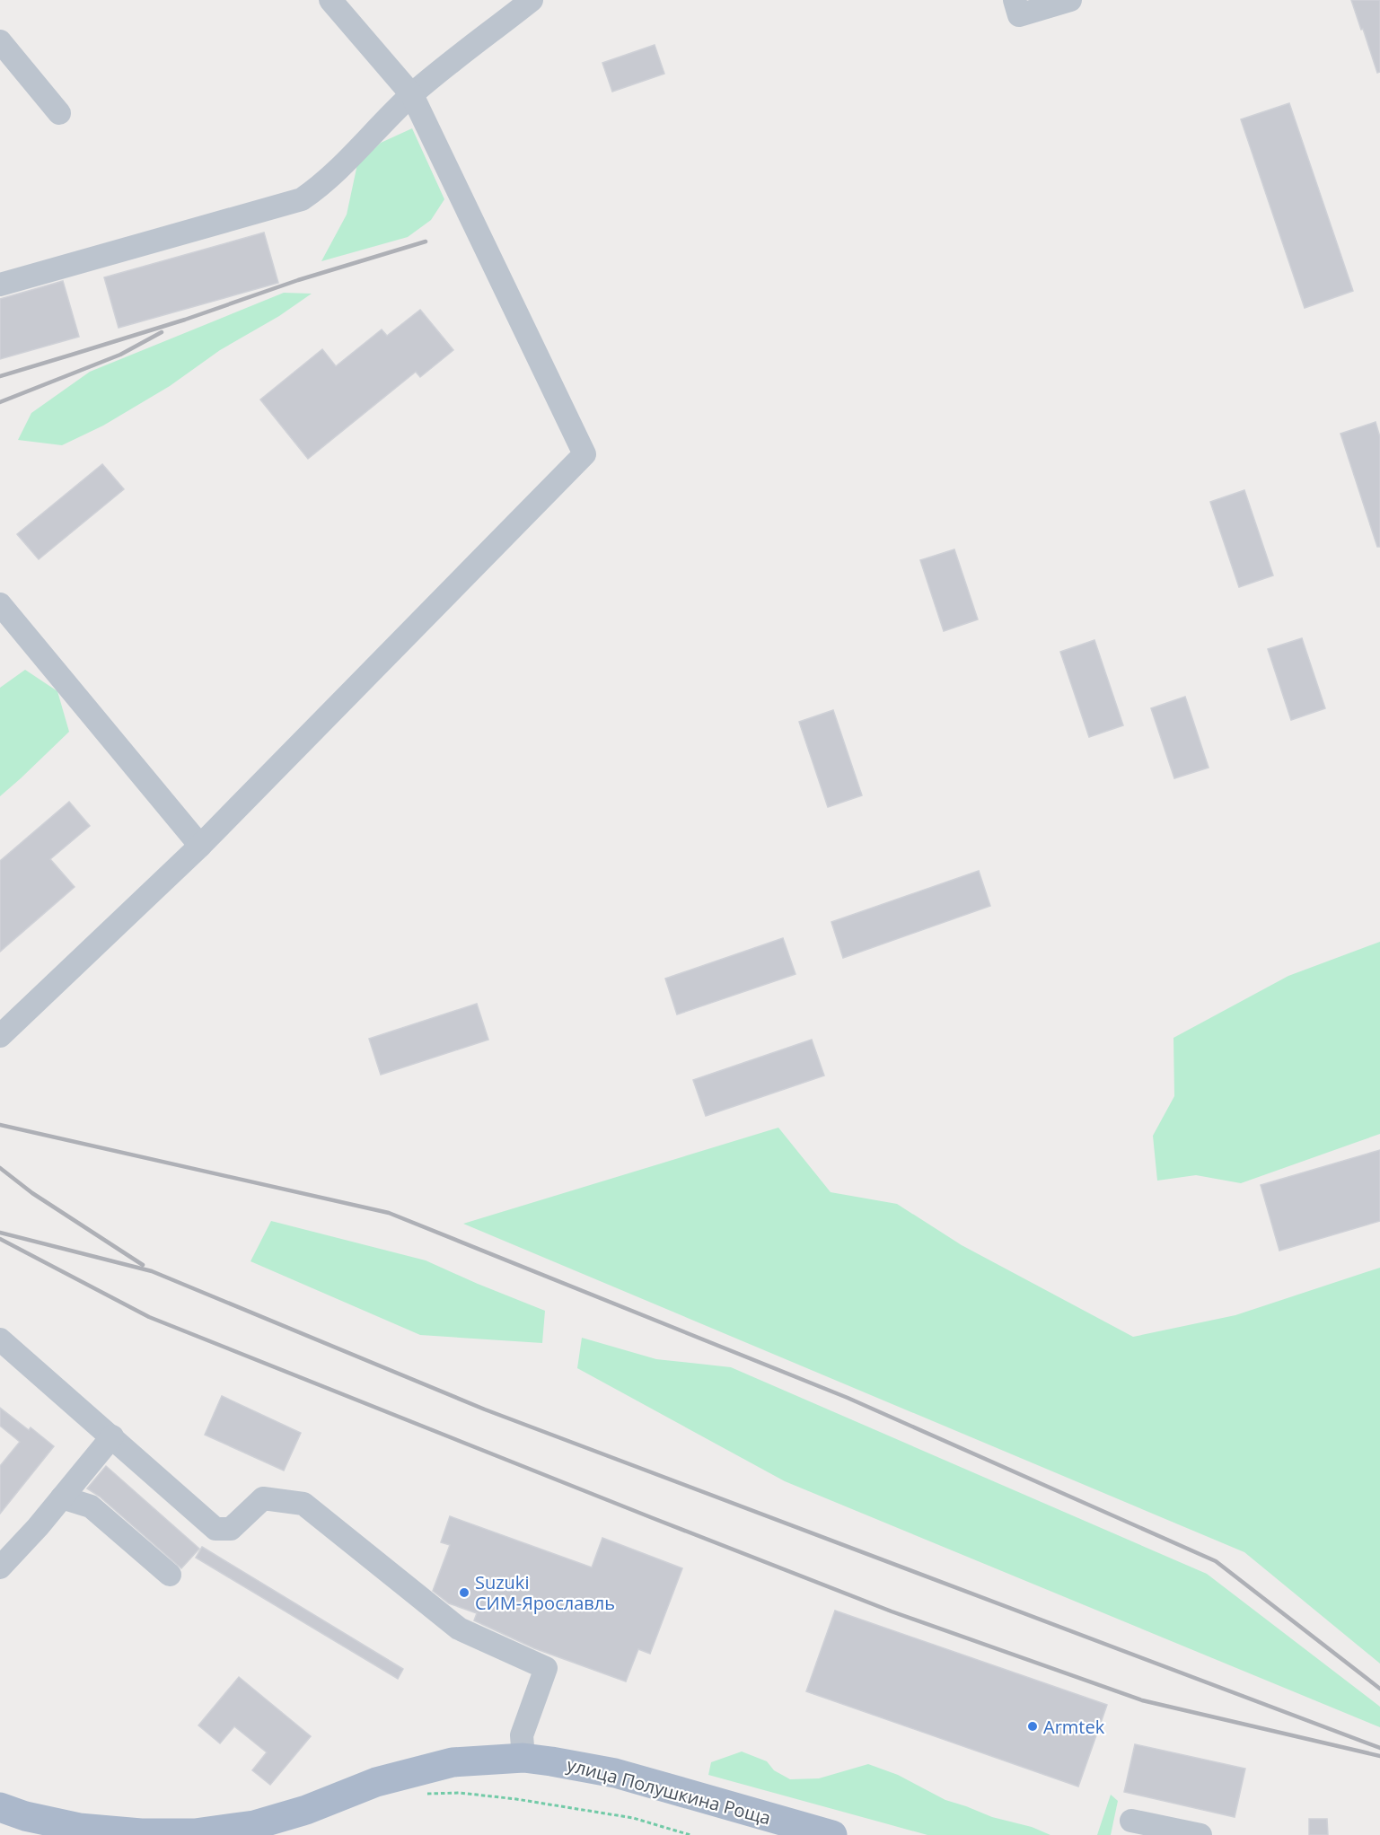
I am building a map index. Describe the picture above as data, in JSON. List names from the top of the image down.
{
  "streets": {
    "main road": ["улица Полушкина Роща"]
  },
  "places": ["Suzuki СИМ-Ярославль", "Armtek"]
}
